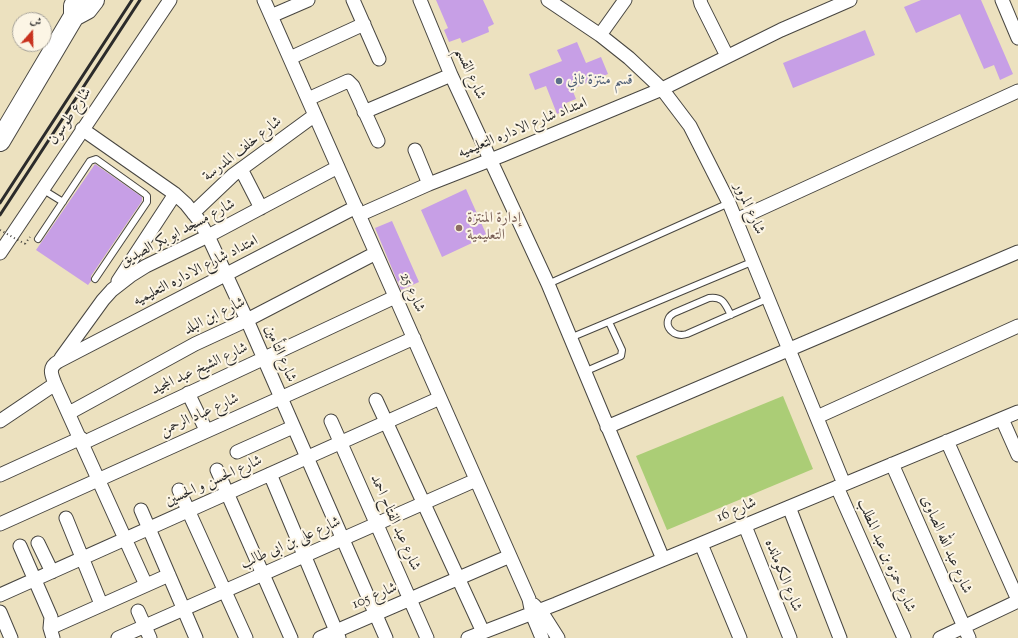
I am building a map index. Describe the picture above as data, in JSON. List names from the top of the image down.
{
  "streets": {
    "street": [
      "شارع القسم",
      "شارع طوسون",
      "امتداد شارع الاداره التعليميه",
      "شارع خلف المدرسة",
      "شارع المرور",
      "شارع مسجد ابو بكر الصديق",
      "شارع 25",
      "شارع ابن البلد",
      "شارع التأمين",
      "شارع الشيخ عبد المجيد",
      "شارع عباد الرحمن",
      "شارع الحسن و الحسين",
      "شارع 16",
      "شارع عبد الفتاح احمد",
      "شارع على بن ابى طالب",
      "شارع عبد الله الصاوى",
      "شارع حمزه بن عبد المطلب",
      "شارع الكومانده",
      "شارع 105"
    ]
  },
  "crossings": [
    ["شارع القسم", "امتداد شارع الاداره التعليميه"],
    ["شارع القسم", "شارع 16"],
    ["شارع طوسون", "شارع التأمين"],
    ["امتداد شارع الاداره التعليميه", "شارع المرور"],
    ["امتداد شارع الاداره التعليميه", "شارع مسجد ابو بكر الصديق"],
    ["امتداد شارع الاداره التعليميه", "شارع 25"],
    ["امتداد شارع الاداره التعليميه", "شارع التأمين"],
    ["شارع خلف المدرسة", "شارع 25"],
    ["شارع خلف المدرسة", "شارع التأمين"],
    ["شارع المرور", "شارع 16"],
    ["شارع المرور", "شارع حمزه بن عبد المطلب"],
    ["شارع مسجد ابو بكر الصديق", "شارع 25"],
    ["شارع مسجد ابو بكر الصديق", "شارع التأمين"],
    ["شارع 25", "شارع ابن البلد"],
    ["شارع 25", "شارع الشيخ عبد المجيد"],
    ["شارع 25", "شارع عباد الرحمن"],
    ["شارع 25", "شارع الحسن و الحسين"],
    ["شارع 25", "شارع 16"],
    ["شارع 25", "شارع على بن ابى طالب"],
    ["شارع 25", "شارع 105"],
    ["شارع ابن البلد", "شارع التأمين"],
    ["شارع التأمين", "شارع الشيخ عبد المجيد"],
    ["شارع التأمين", "شارع عباد الرحمن"],
    ["شارع التأمين", "شارع الحسن و الحسين"],
    ["شارع التأمين", "شارع على بن ابى طالب"],
    ["شارع التأمين", "شارع 105"],
    ["شارع الحسن و الحسين", "شارع عبد الفتاح احمد"],
    ["شارع 16", "شارع عبد الله الصاوى"],
    ["شارع 16", "شارع حمزه بن عبد المطلب"],
    ["شارع 16", "شارع الكومانده"],
    ["شارع عبد الفتاح احمد", "شارع على بن ابى طالب"],
    ["شارع عبد الفتاح احمد", "شارع 105"]
  ],
  "places": ["قسم منتزة ثاني", "إدارة المنتزة التعليمية"],
  "north": "top"
}
